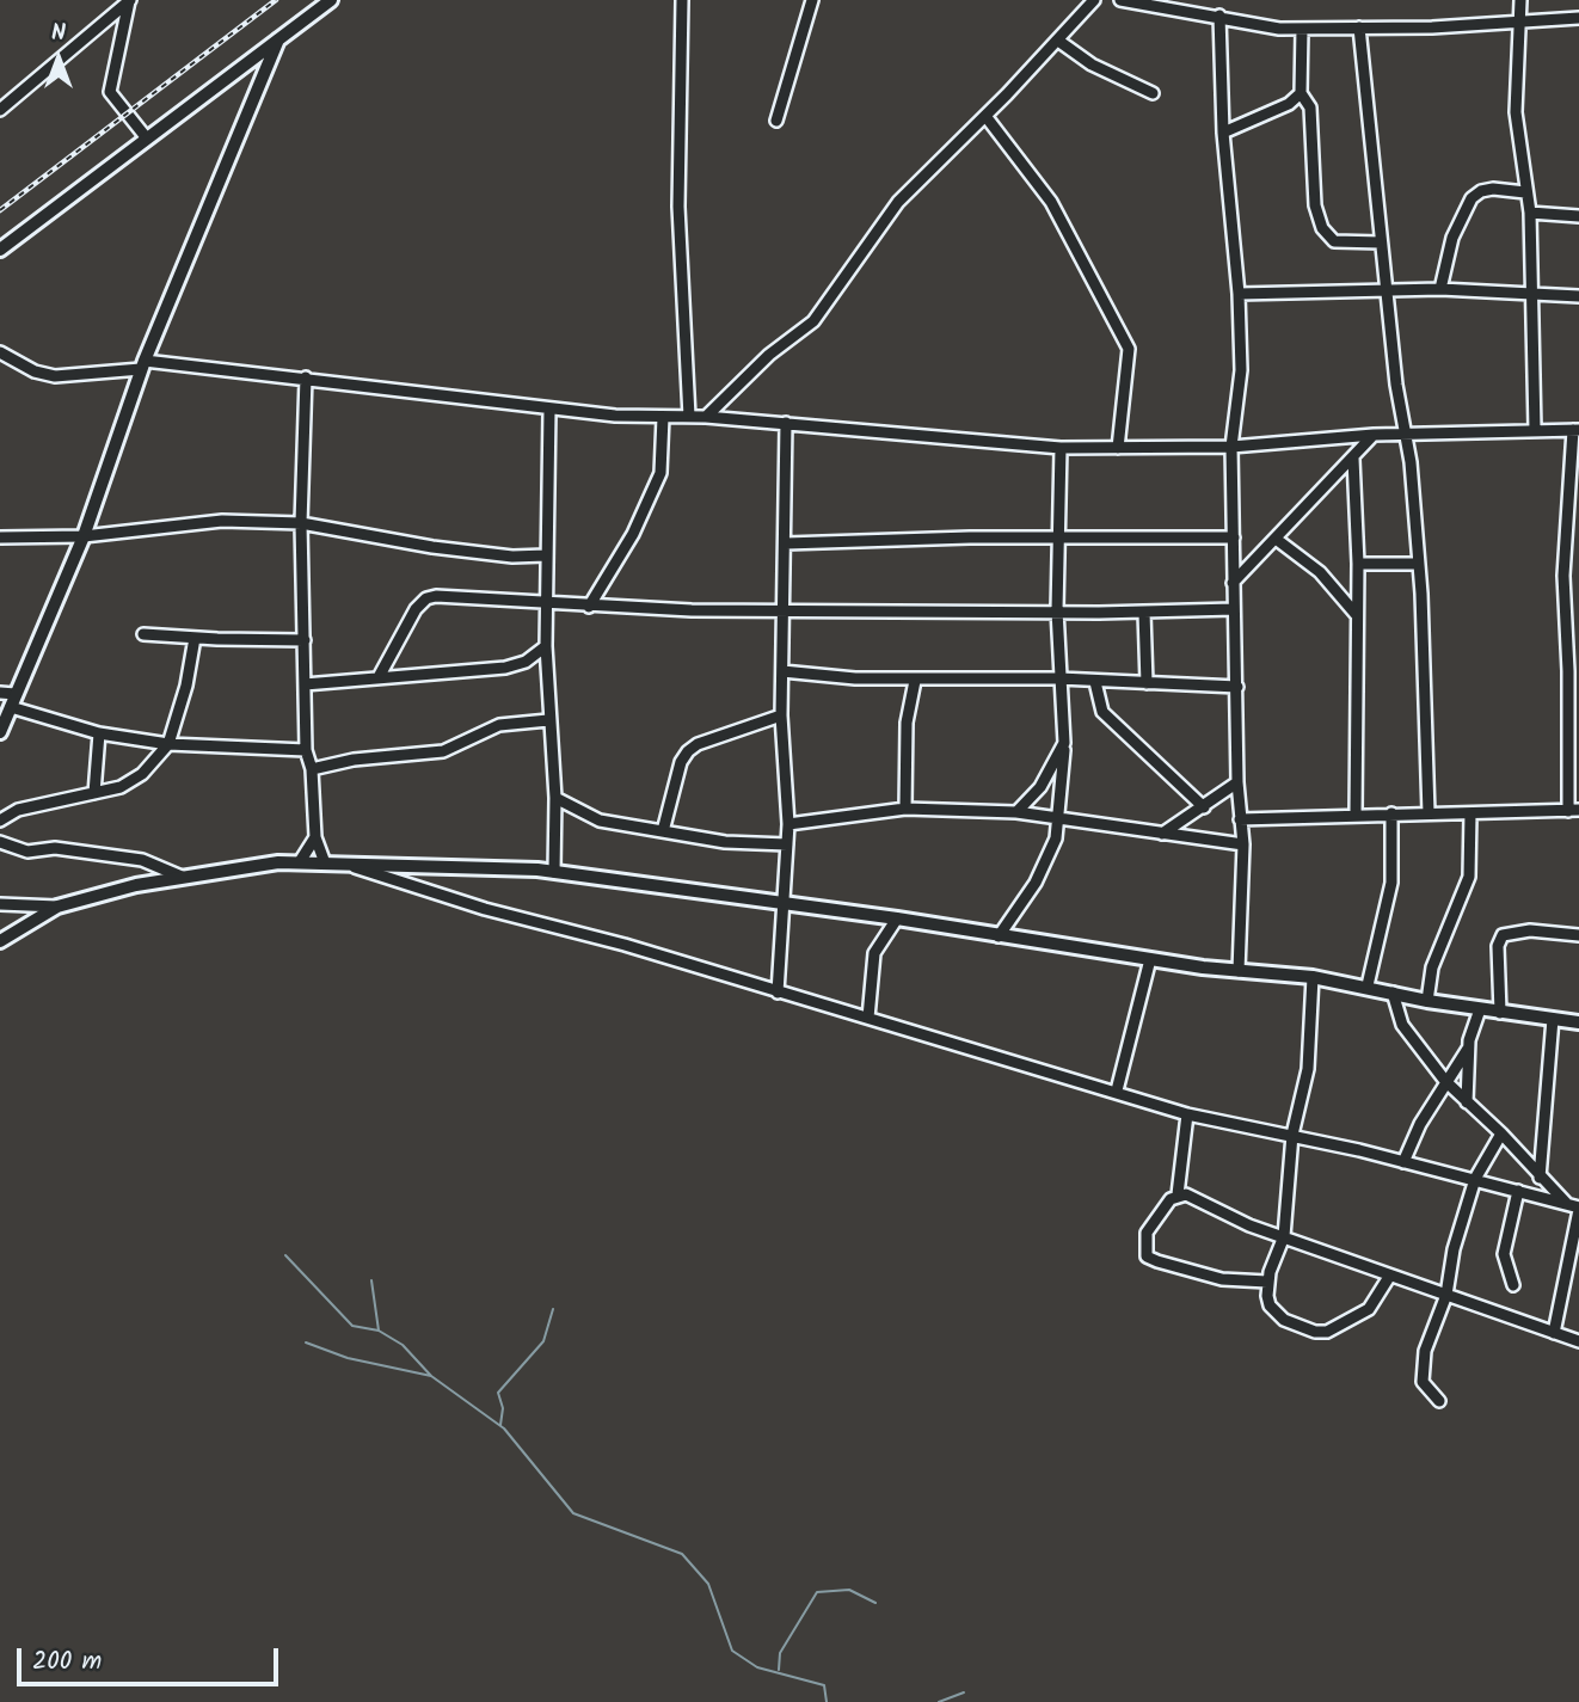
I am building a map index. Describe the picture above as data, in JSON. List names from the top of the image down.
{
  "scale_bar": "200 m",
  "north": "top"
}
